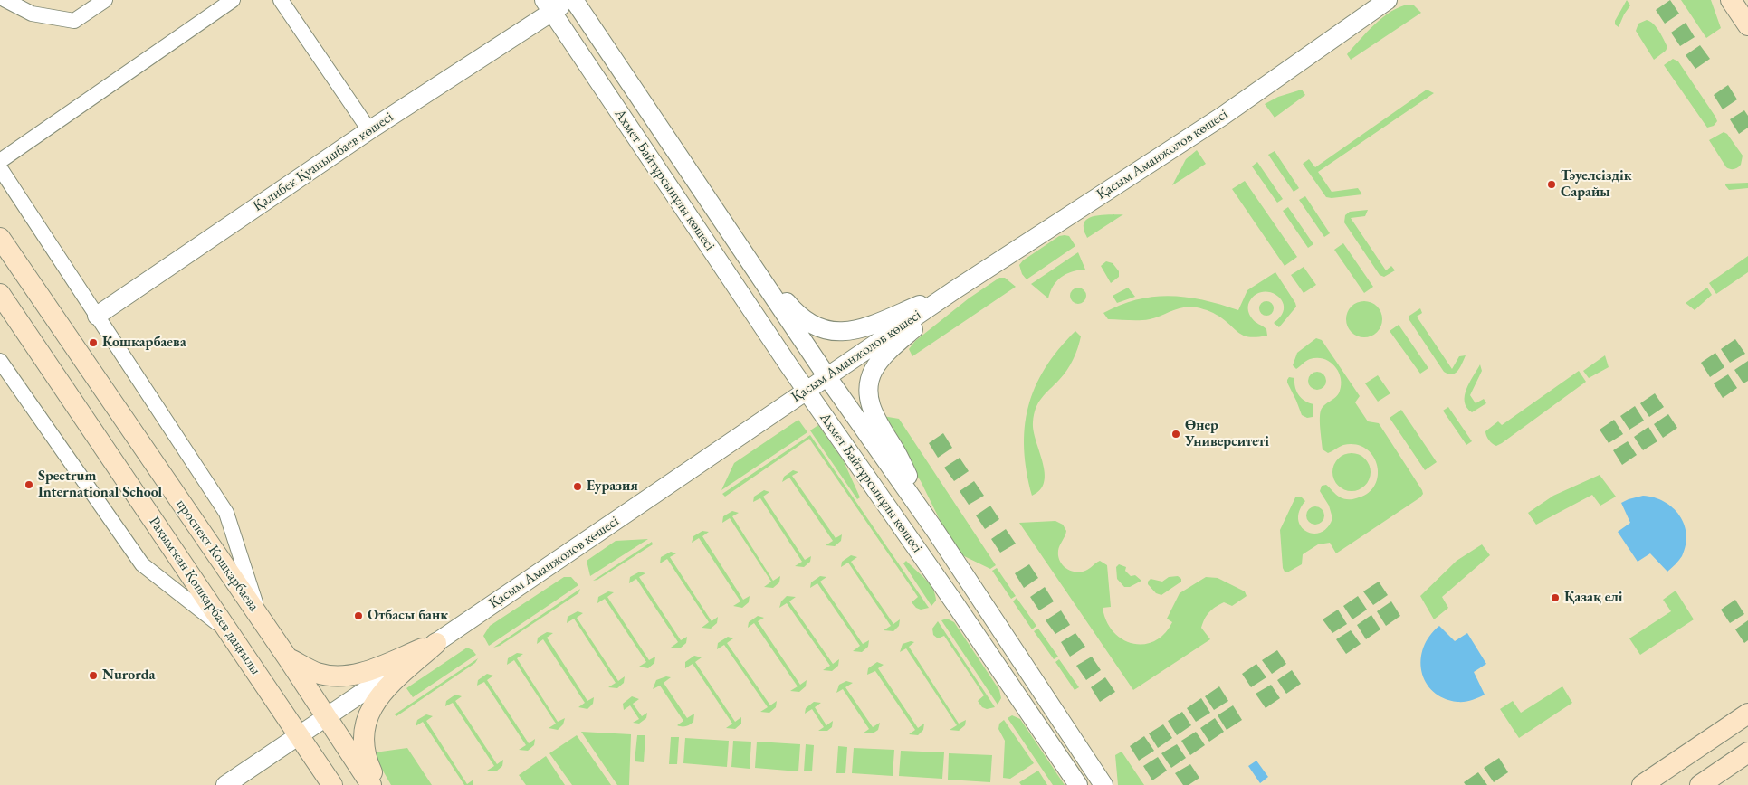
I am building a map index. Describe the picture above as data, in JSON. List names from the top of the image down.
{
  "streets": {
    "main road": ["проспект Кошкарбаева", "Рақымжан Қошқарбаев даңғылы"],
    "street": ["Қасым Аманжолов көшесі", "Қалибек Қуанышбаев көшесі", "Ахмет Байтұрсынұлы көшесі"]
  },
  "crossings": [
    ["Қасым Аманжолов көшесі", "Ахмет Байтұрсынұлы көшесі"],
    ["Қасым Аманжолов көшесі", "проспект Кошкарбаева"],
    ["Қасым Аманжолов көшесі", "Рақымжан Қошқарбаев даңғылы"],
    ["Қалибек Қуанышбаев көшесі", "Ахмет Байтұрсынұлы көшесі"]
  ],
  "places": [
    "Тәуелсіздік Сарайы",
    "Кошкарбаева",
    "Өнер Университеті",
    "Spectrum International School",
    "Еуразия",
    "Қазақ елі",
    "Отбасы банк",
    "Nurorda"
  ]
}
